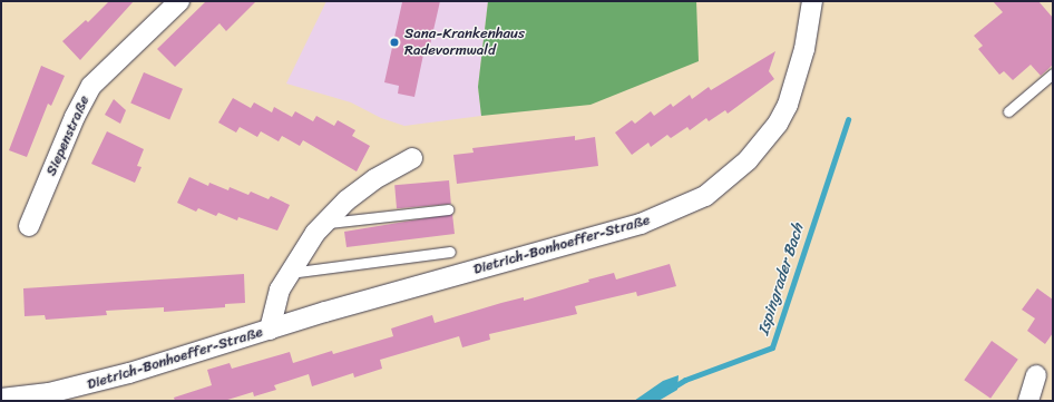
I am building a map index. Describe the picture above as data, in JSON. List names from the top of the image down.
{
  "streets": {
    "street": ["Siepenstraße", "Dietrich-Bonhoeffer-Straße"]
  },
  "water": ["Ispingrader Bach"],
  "places": ["Sana-Krankenhaus Radevormwald"]
}
